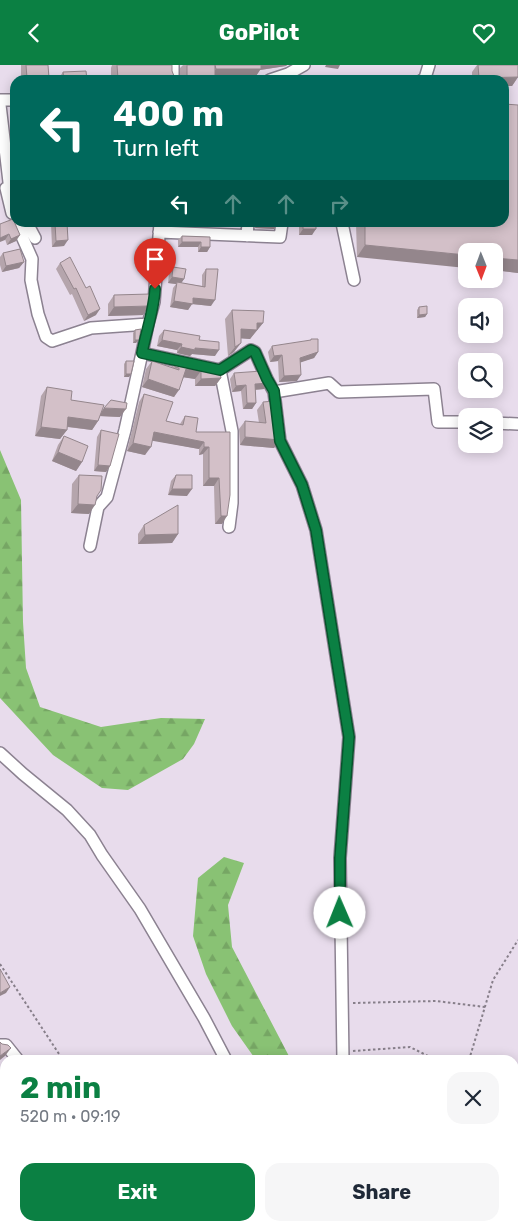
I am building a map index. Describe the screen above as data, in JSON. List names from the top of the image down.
{
  "north": "bottom",
  "page": {
    "header": "GoPilot",
    "turn": ["400 m", "Turn left"],
    "heading": ["2 min", "520 m · 09:19"],
    "buttons": ["Exit", "Share"]
  }
}
